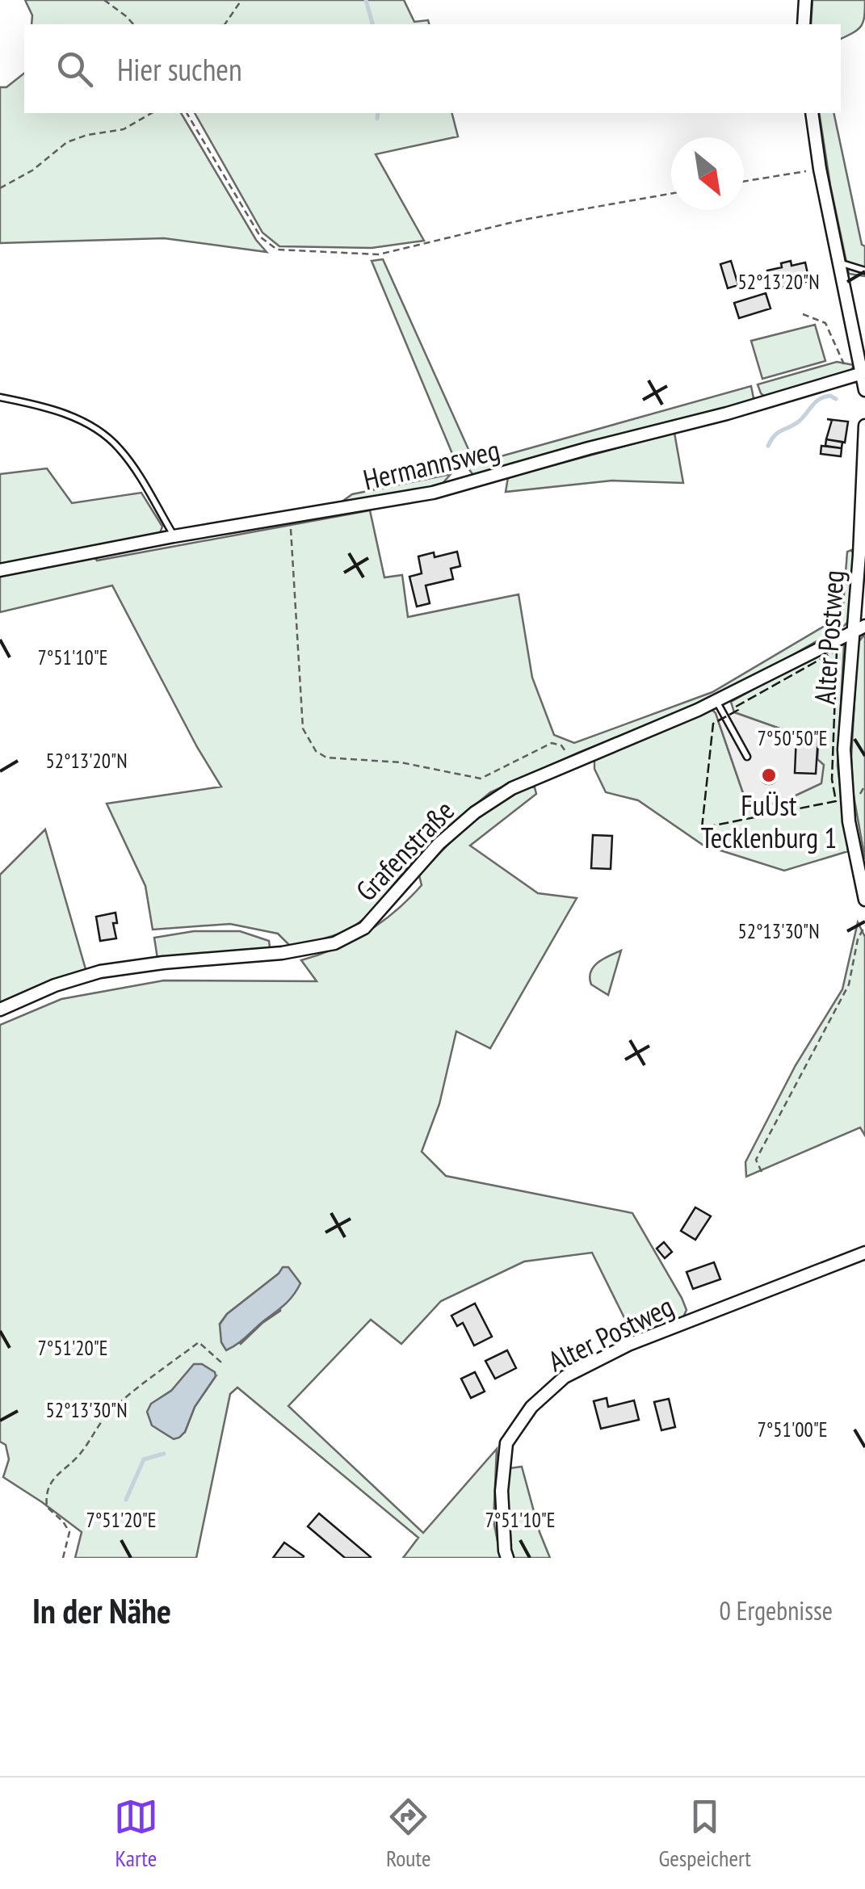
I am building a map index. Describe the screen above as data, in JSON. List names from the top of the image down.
{
  "streets": {
    "street": ["Hermannsweg", "Alter Postweg", "Grafenstraße"]
  },
  "crossings": [
    ["Alter Postweg", "Grafenstraße"]
  ],
  "places": ["FuÜst Tecklenburg 1"],
  "north": "bottom right",
  "page": {
    "search": "Hier suchen",
    "heading": ["In der Nähe", "0 Ergebnisse"],
    "nav": ["Karte", "Route", "Gespeichert"]
  },
  "coordinates": [
    "52°13'20\"N",
    "7°51'10\"E",
    "7°50'50\"E",
    "52°13'30\"N",
    "7°51'20\"E",
    "7°51'00\"E"
  ]
}
